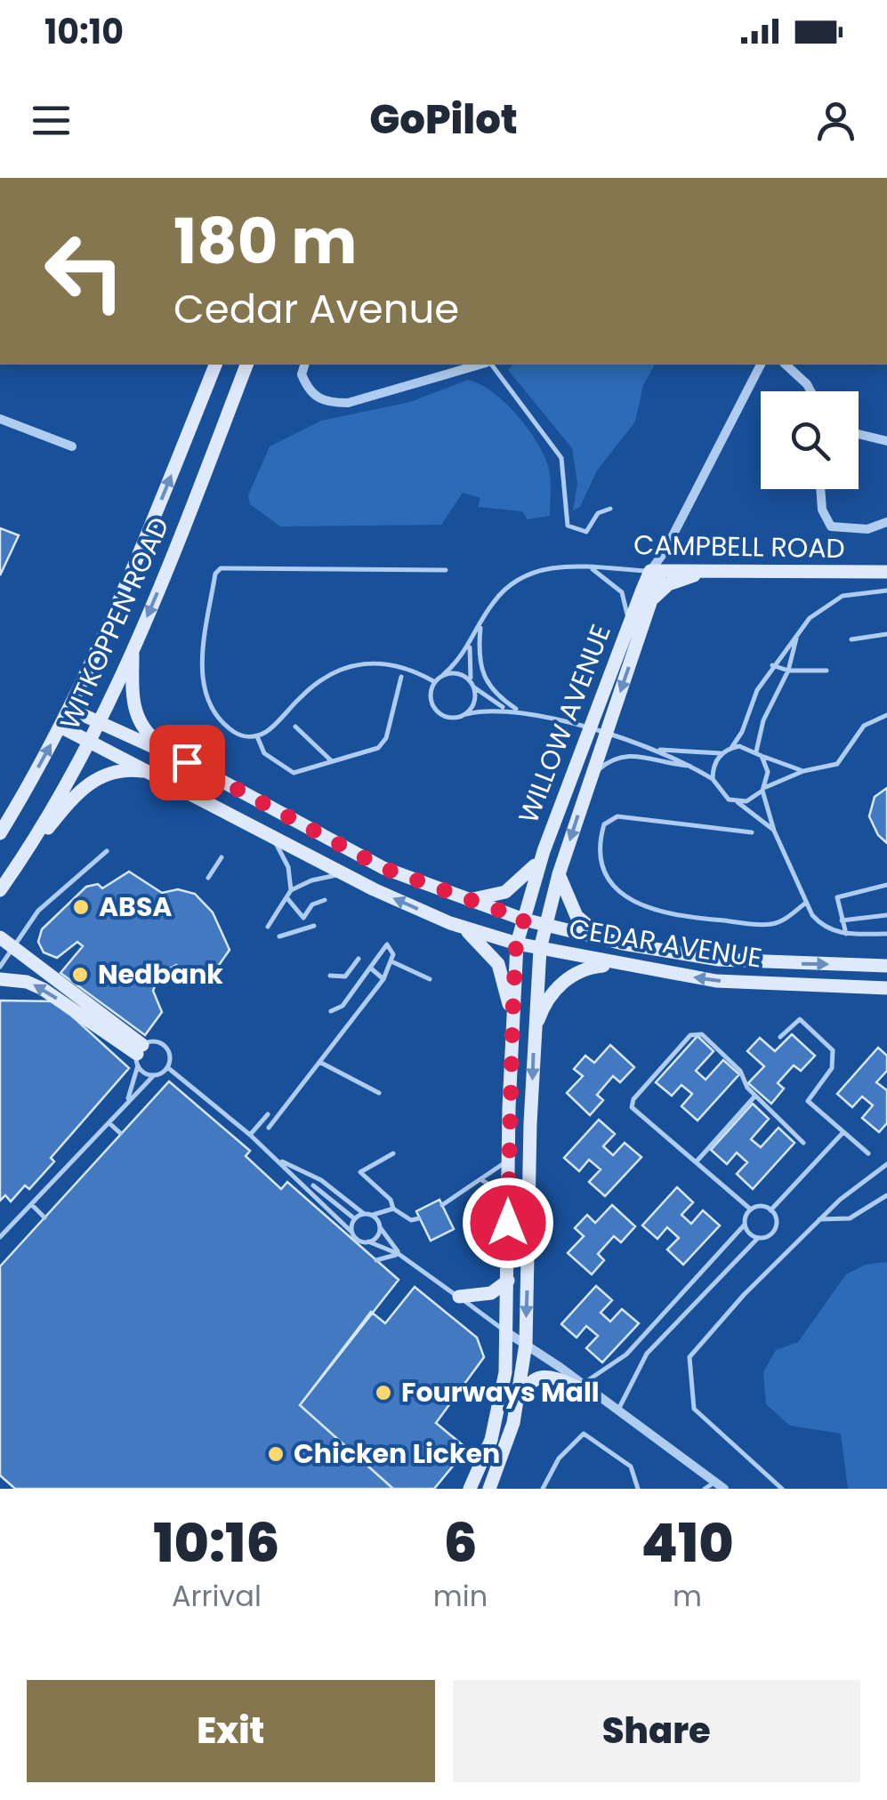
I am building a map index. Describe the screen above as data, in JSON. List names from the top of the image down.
{
  "streets": {
    "main road": [
      "CAMPBELL ROAD",
      "WITKOPPEN ROAD",
      "WILLOW AVENUE",
      "CEDAR AVENUE"
    ]
  },
  "crossings": [
    ["CAMPBELL ROAD", "WILLOW AVENUE"],
    ["WITKOPPEN ROAD", "CEDAR AVENUE"],
    ["WILLOW AVENUE", "CEDAR AVENUE"]
  ],
  "one_way": ["WILLOW AVENUE"],
  "places": [
    "ABSA",
    "Nedbank",
    "Fourways Mall",
    "Chicken Licken"
  ],
  "page": {
    "status": "10:10",
    "header": "GoPilot",
    "turn": ["180 m", "Cedar Avenue"],
    "eta": [
      "10:16",
      "Arrival",
      "6",
      "min",
      "410",
      "m"
    ],
    "buttons": ["Exit", "Share"]
  }
}
